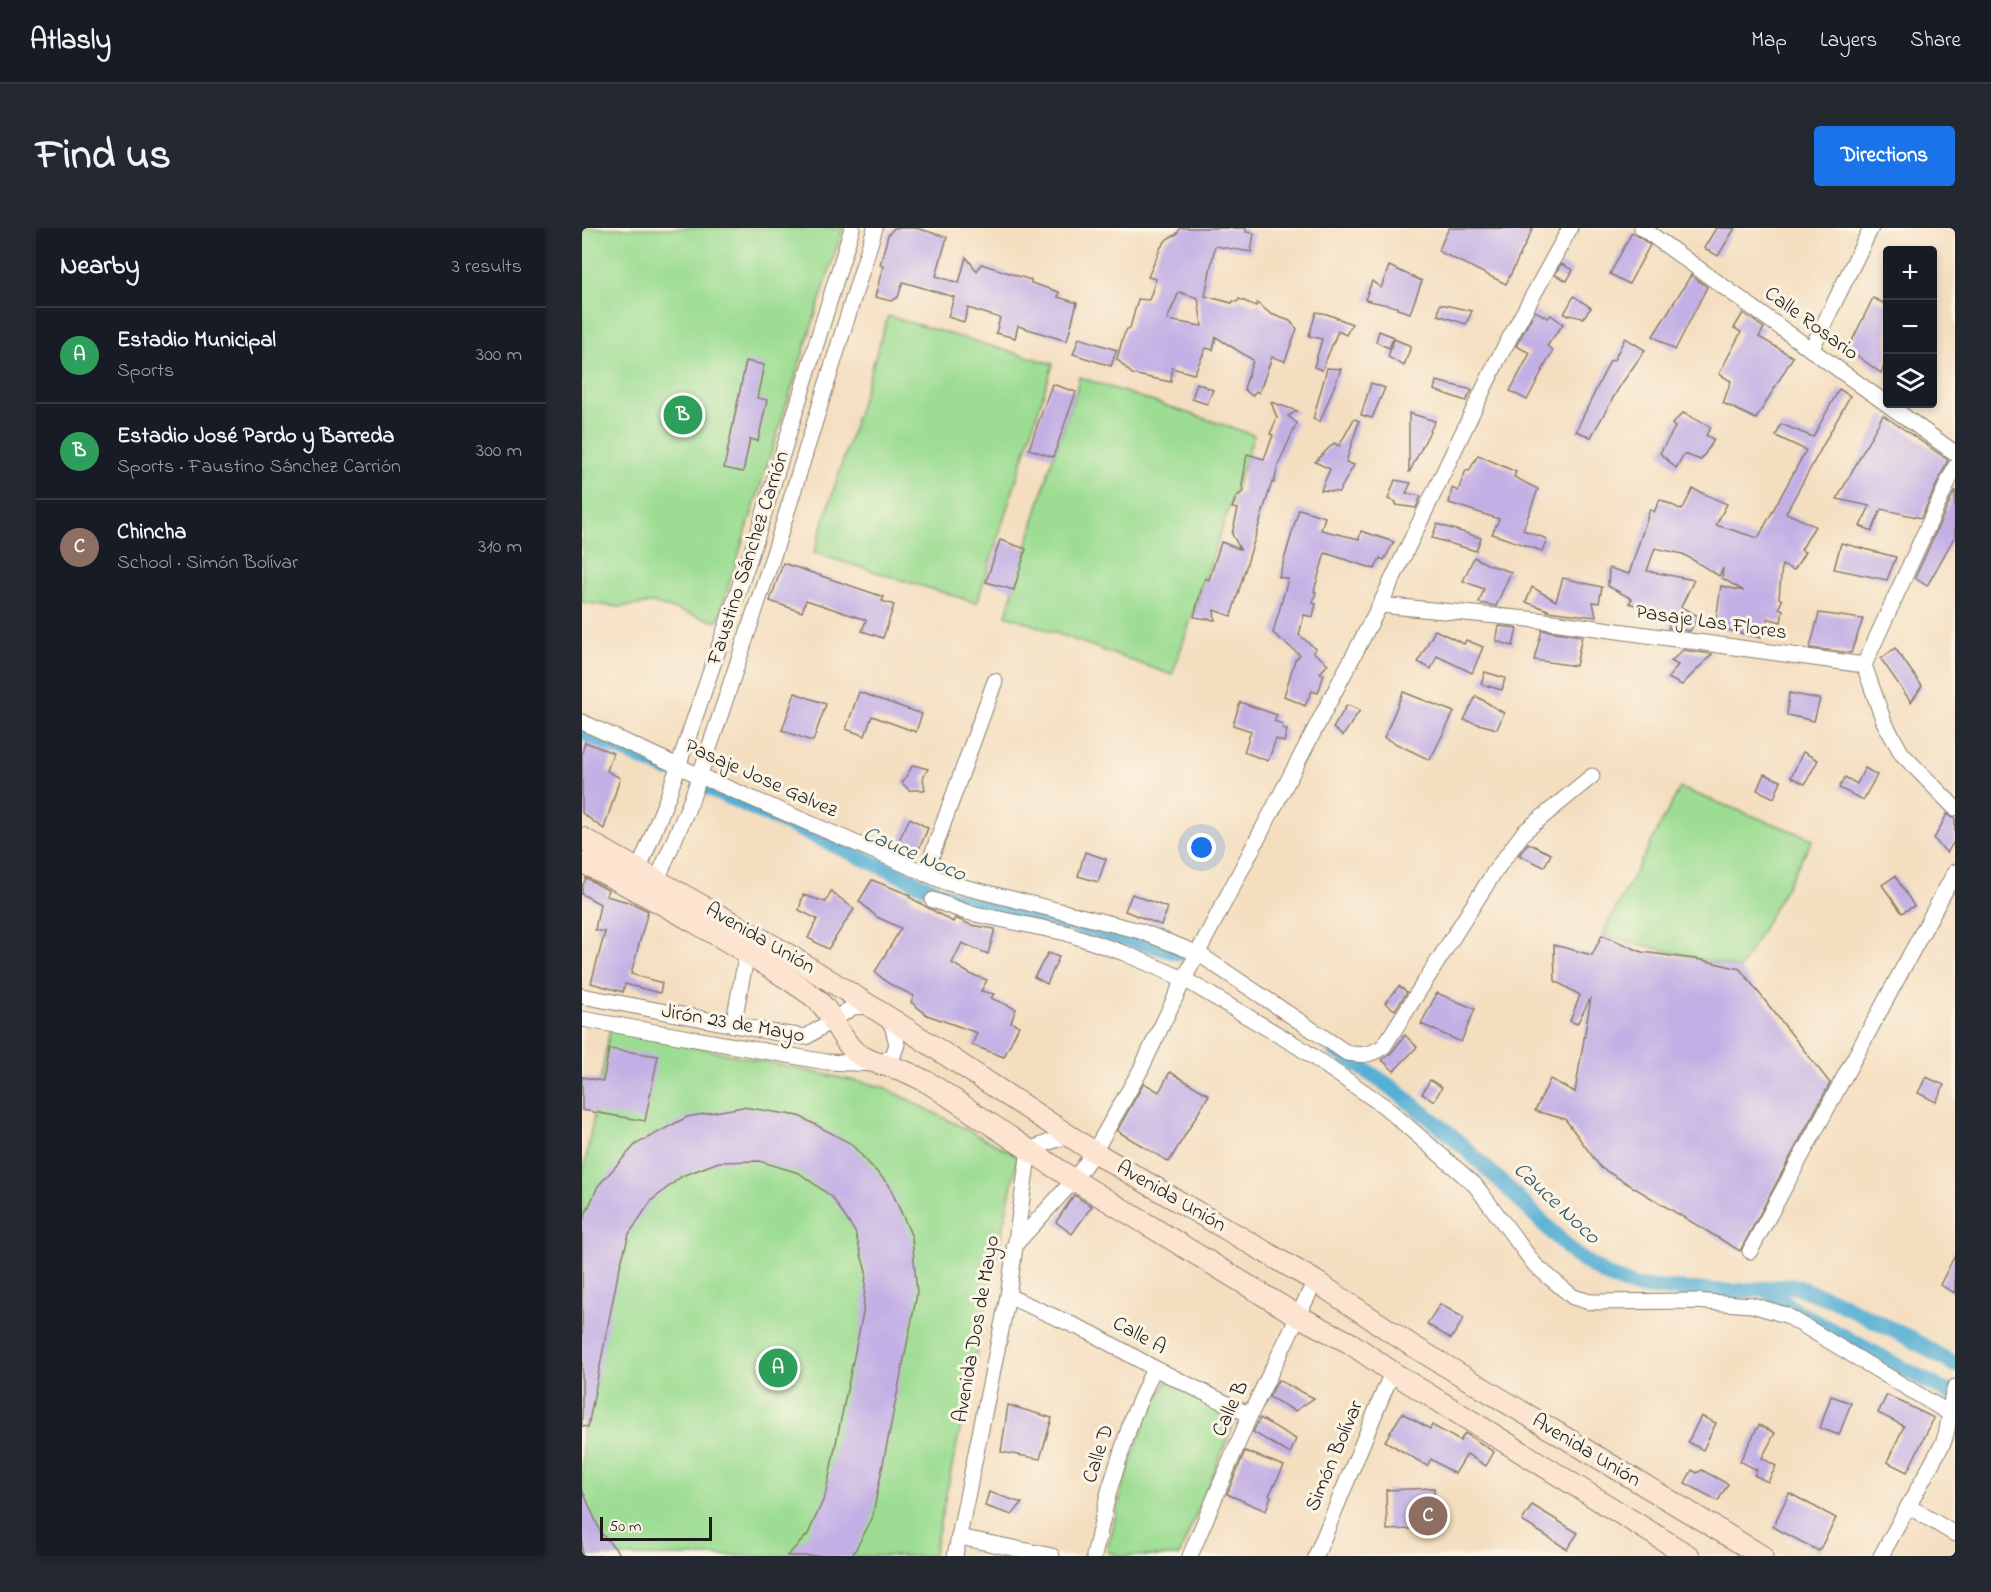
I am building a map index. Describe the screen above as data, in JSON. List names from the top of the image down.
{
  "streets": {
    "main road": ["Avenida Unión"],
    "street": [
      "Calle Rosario",
      "Faustino Sánchez Carrión",
      "Pasaje Las Flores",
      "Pasaje Jose Galvez",
      "Jirón 23 de Mayo",
      "Avenida Dos de Mayo",
      "Calle A",
      "Calle B",
      "Calle D",
      "Simón Bolívar"
    ]
  },
  "crossings": [
    ["Faustino Sánchez Carrión", "Pasaje Jose Galvez"],
    ["Faustino Sánchez Carrión", "Avenida Unión"],
    ["Avenida Unión", "Jirón 23 de Mayo"],
    ["Avenida Unión", "Avenida Dos de Mayo"],
    ["Avenida Unión", "Calle B"],
    ["Avenida Unión", "Simón Bolívar"],
    ["Avenida Dos de Mayo", "Calle A"],
    ["Calle A", "Calle B"],
    ["Calle A", "Calle D"]
  ],
  "water": ["Cauce Noco"],
  "scale_bar": "50 m",
  "page": {
    "header": "Atlasly",
    "nav": ["Map", "Layers", "Share"],
    "title": "Find us",
    "buttons": "Directions",
    "heading": ["Nearby", "3 results"],
    "map_buttons": ["+", "−"],
    "list": [
      {
        "mark": "A",
        "name": "Estadio Municipal",
        "note": "Sports",
        "value": "300 m"
      },
      {
        "mark": "B",
        "name": "Estadio José Pardo y Barreda",
        "note": "Sports · Faustino Sánchez Carrión",
        "value": "300 m"
      },
      {
        "mark": "C",
        "name": "Chincha",
        "note": "School · Simón Bolívar",
        "value": "310 m"
      }
    ],
    "pins": ["B", "A", "C"],
    "scale": "50 m"
  }
}
